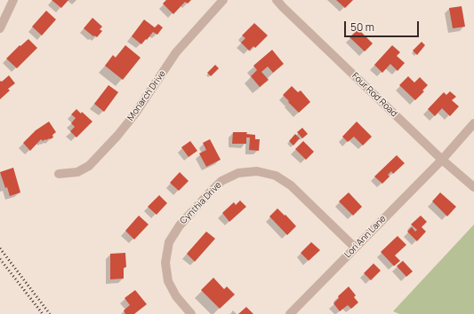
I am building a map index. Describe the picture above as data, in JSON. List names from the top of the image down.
{
  "streets": {
    "street": [
      "Four Rod Road",
      "Monarch Drive",
      "Cynthia Drive",
      "Lori Ann Lane"
    ]
  },
  "crossings": [
    ["Four Rod Road", "Lori Ann Lane"],
    ["Cynthia Drive", "Lori Ann Lane"]
  ],
  "scale_bar": "50 m"
}
